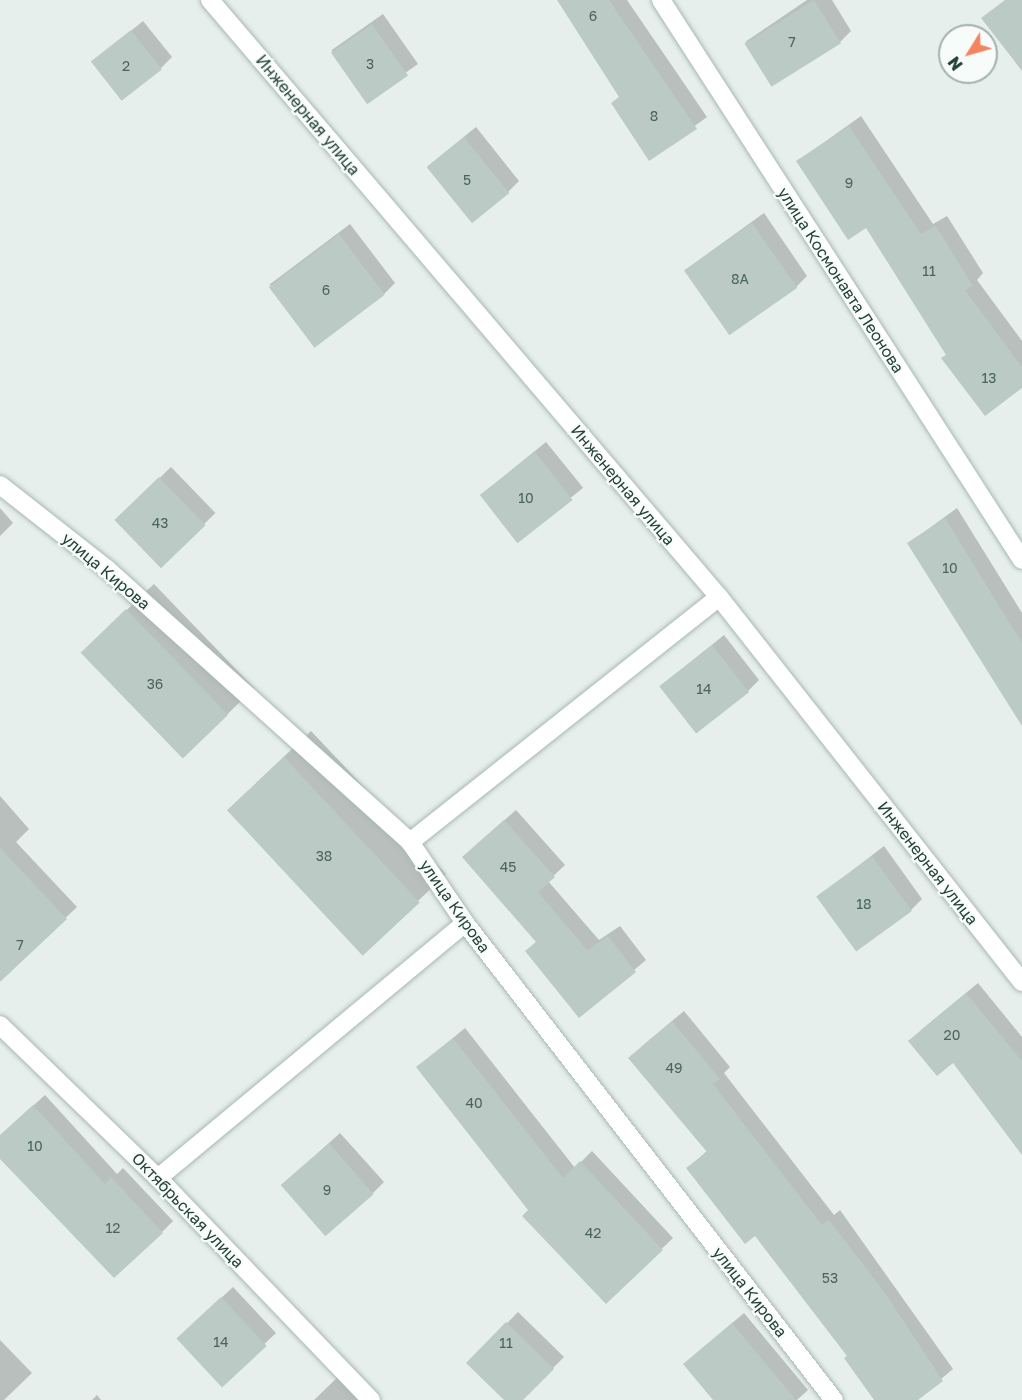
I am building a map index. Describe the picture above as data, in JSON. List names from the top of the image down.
{
  "streets": {
    "street": [
      "Инженерная улица",
      "улица Космонавта Леонова",
      "улица Кирова",
      "Октябрьская улица"
    ]
  },
  "house_numbers": [
    "6",
    "7",
    "3",
    "2",
    "8",
    "5",
    "9",
    "11",
    "8А",
    "6",
    "13",
    "10",
    "43",
    "10",
    "36",
    "14",
    "38",
    "45",
    "18",
    "7",
    "20",
    "49",
    "40",
    "10",
    "9",
    "12",
    "42",
    "53",
    "14",
    "11"
  ],
  "north": "bottom left"
}
